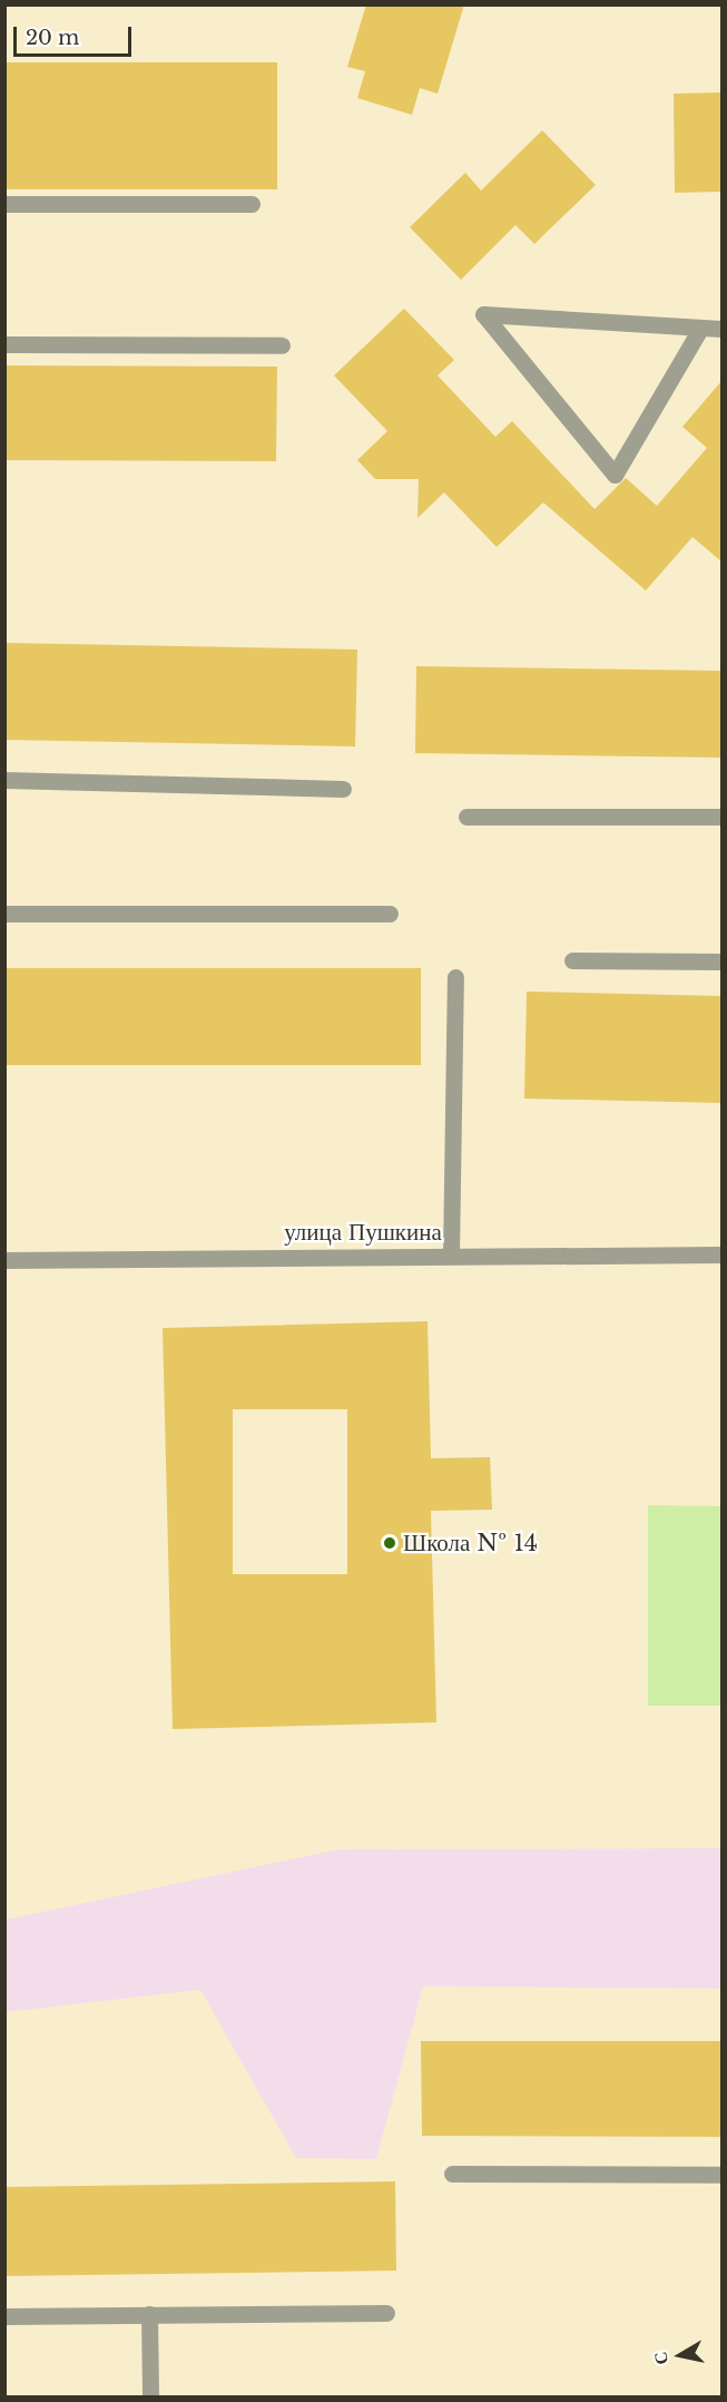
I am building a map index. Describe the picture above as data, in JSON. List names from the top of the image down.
{
  "streets": {
    "street": ["улица Пушкина"]
  },
  "places": ["Школа № 14"],
  "scale_bar": "20 m",
  "north": "left"
}
